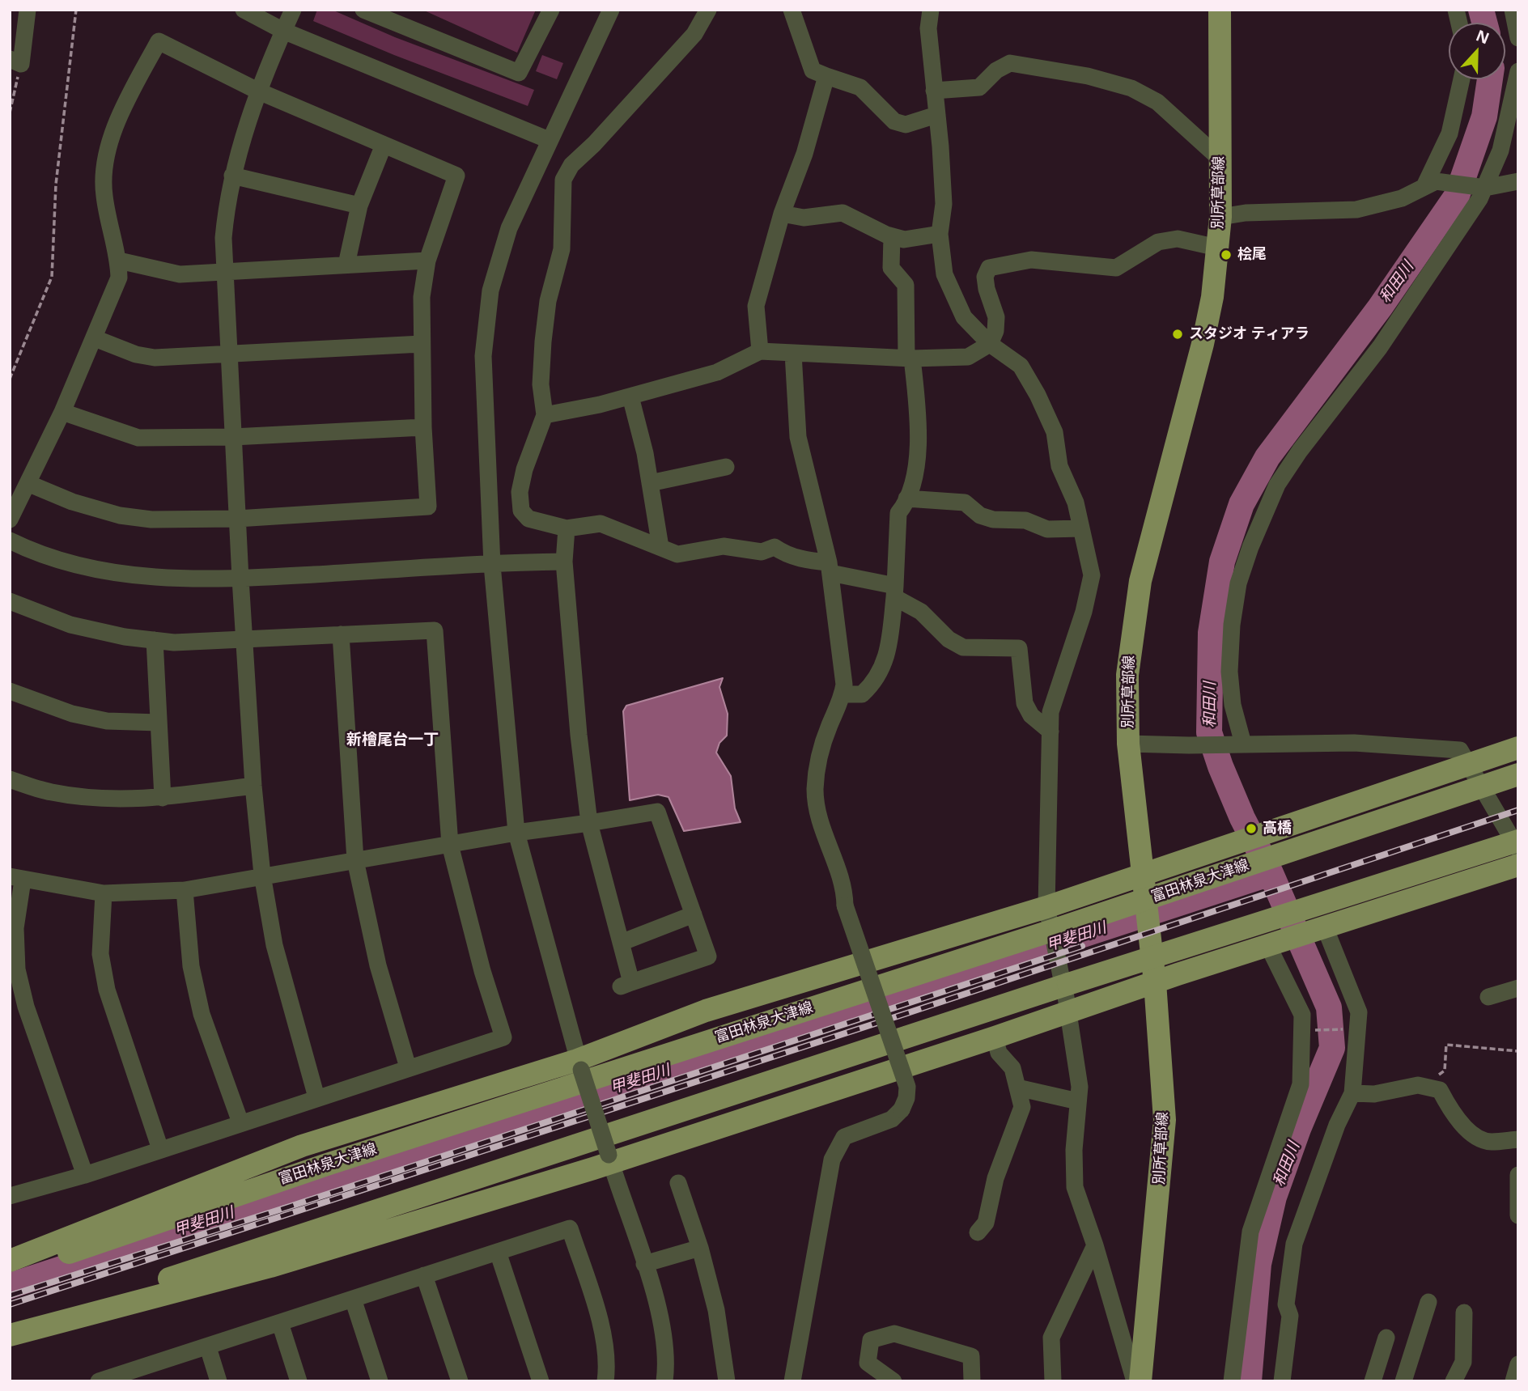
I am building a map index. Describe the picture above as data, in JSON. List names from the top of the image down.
{
  "streets": {
    "main road": ["別所草部線", "富田林泉大津線"]
  },
  "districts": ["新檜尾台一丁"],
  "water": ["和田川", "甲斐田川"],
  "places": ["桧尾", "スタジオ ティアラ", "高橋"],
  "north": "top"
}
